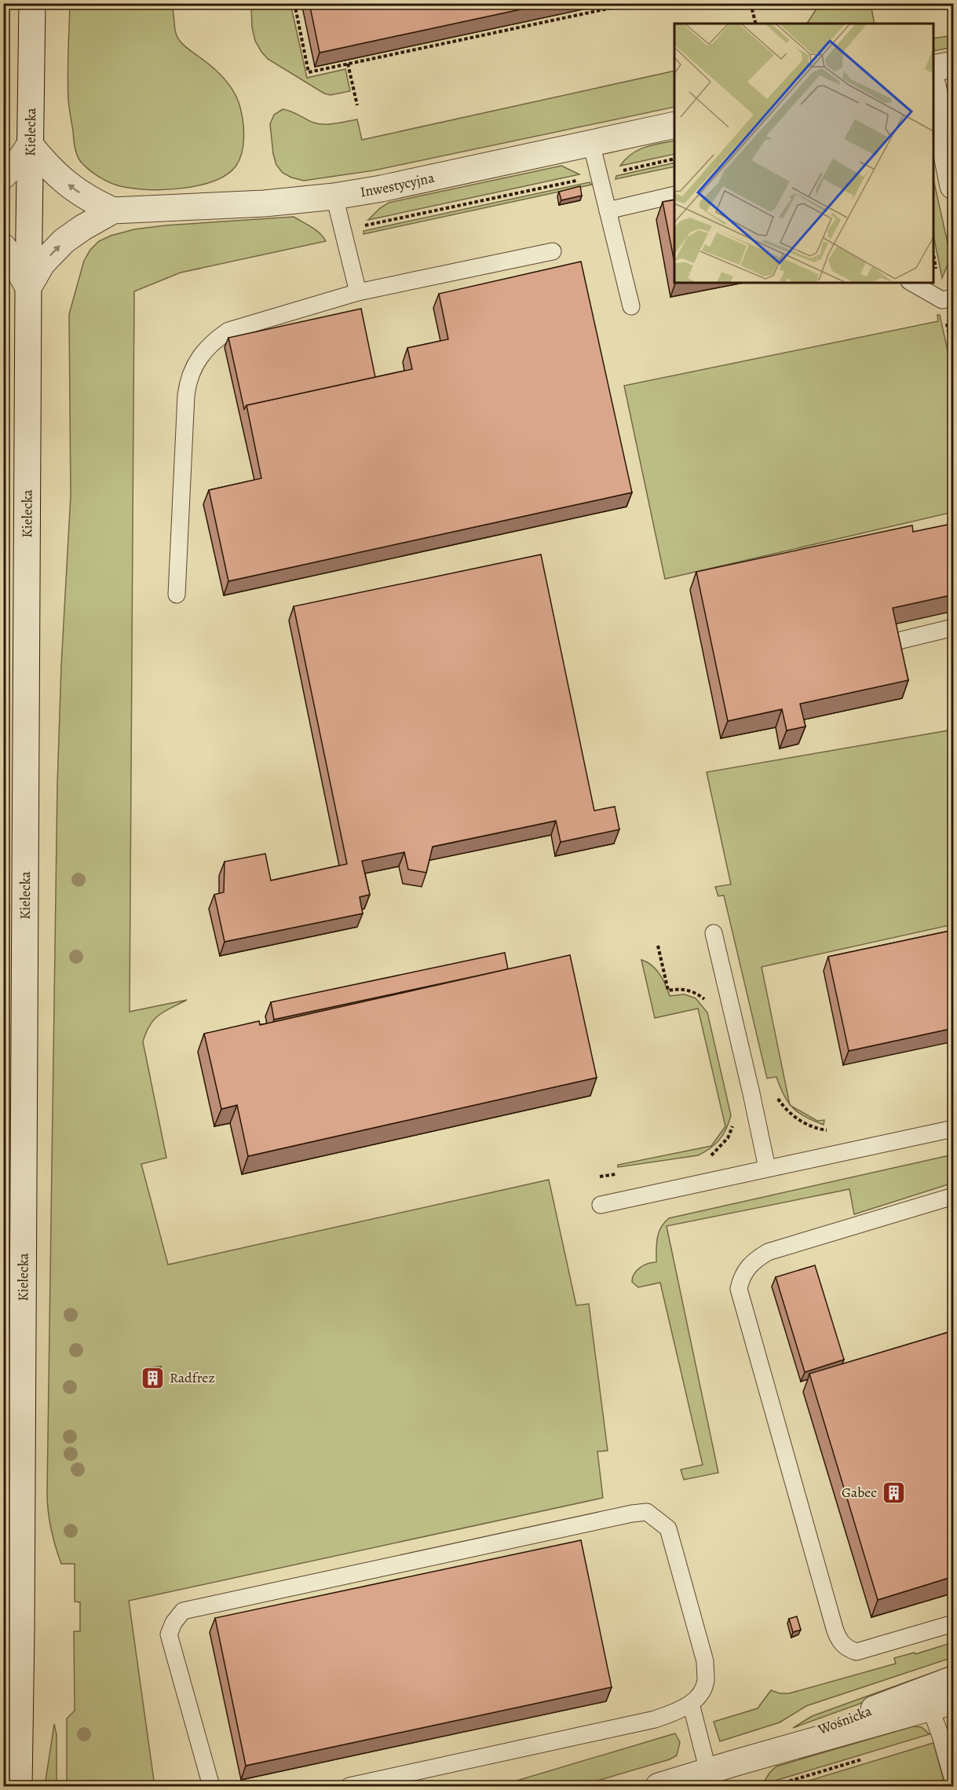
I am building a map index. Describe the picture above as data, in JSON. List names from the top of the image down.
{
  "streets": {
    "main road": ["Kielecka", "Inwestycyjna", "Wośnicka"]
  },
  "crossings": [
    ["Kielecka", "Inwestycyjna"]
  ],
  "places": {
    "building": ["Radfrez", "Gabec"]
  }
}
